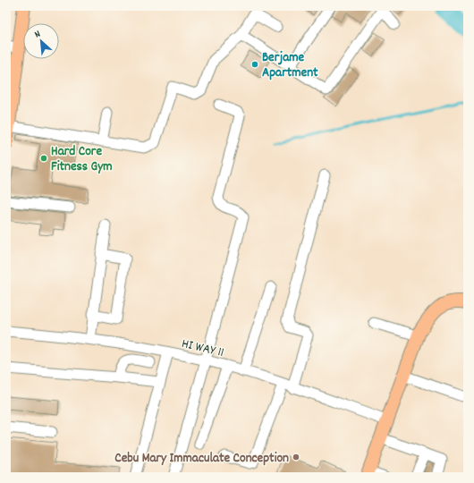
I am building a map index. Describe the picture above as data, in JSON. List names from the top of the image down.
{
  "streets": {
    "street": ["HI WAY 11"]
  },
  "places": ["Berjame Apartment", "Hard Core Fitness Gym", "Cebu Mary Immaculate Conception"],
  "north": "top left"
}
